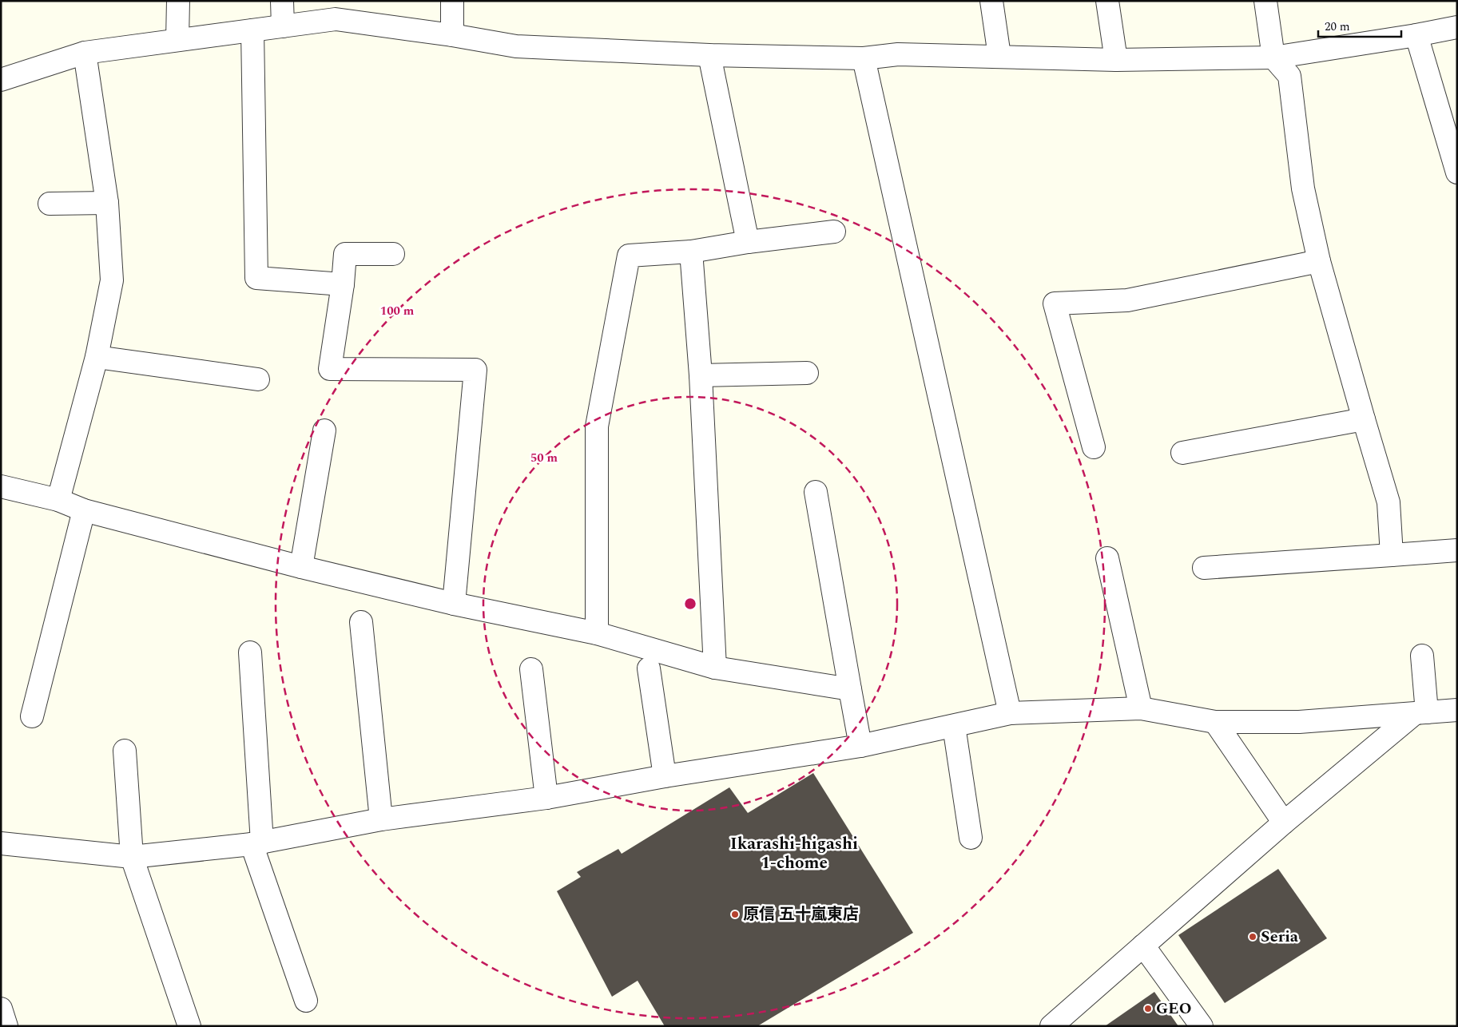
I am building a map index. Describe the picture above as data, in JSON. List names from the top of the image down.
{
  "districts": ["Ikarashi-higashi 1-chome"],
  "places": ["原信 五十嵐東店", "Seria", "GEO"],
  "scale_bar": "20 m",
  "rings": ["100 m", "50 m"]
}
